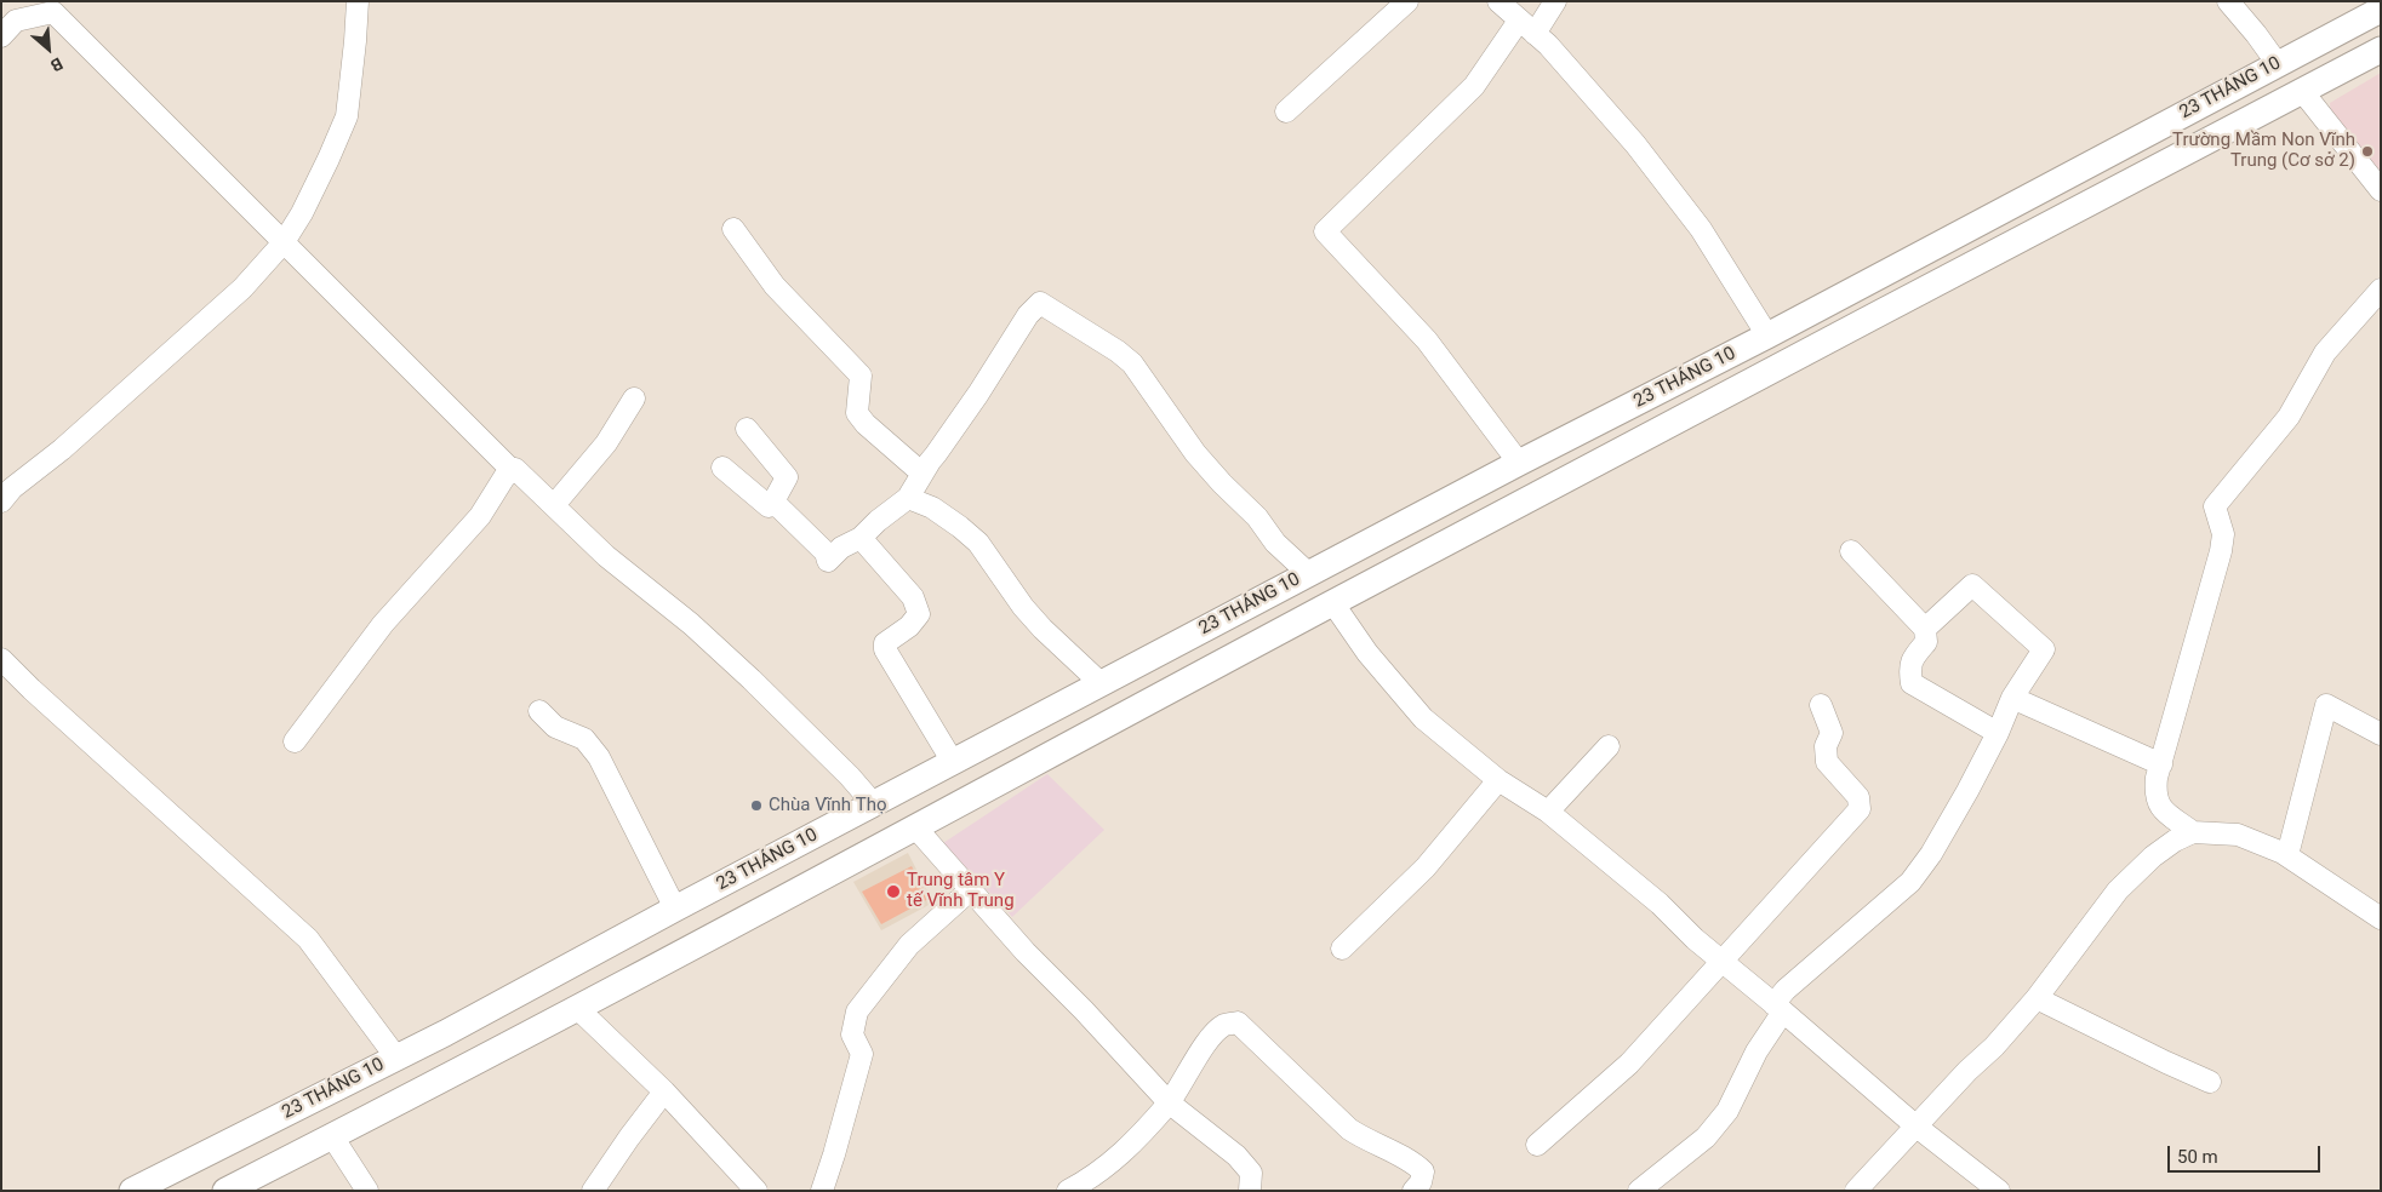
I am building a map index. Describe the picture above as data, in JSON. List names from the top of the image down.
{
  "streets": {
    "main road": ["23 THÁNG 10"]
  },
  "places": ["Trường Mầm Non Vĩnh Trung (Cơ sở 2)", "Chùa Vĩnh Thọ", "Trung tâm Y tế Vĩnh Trung"],
  "scale_bar": "50 m",
  "north": "bottom right"
}
